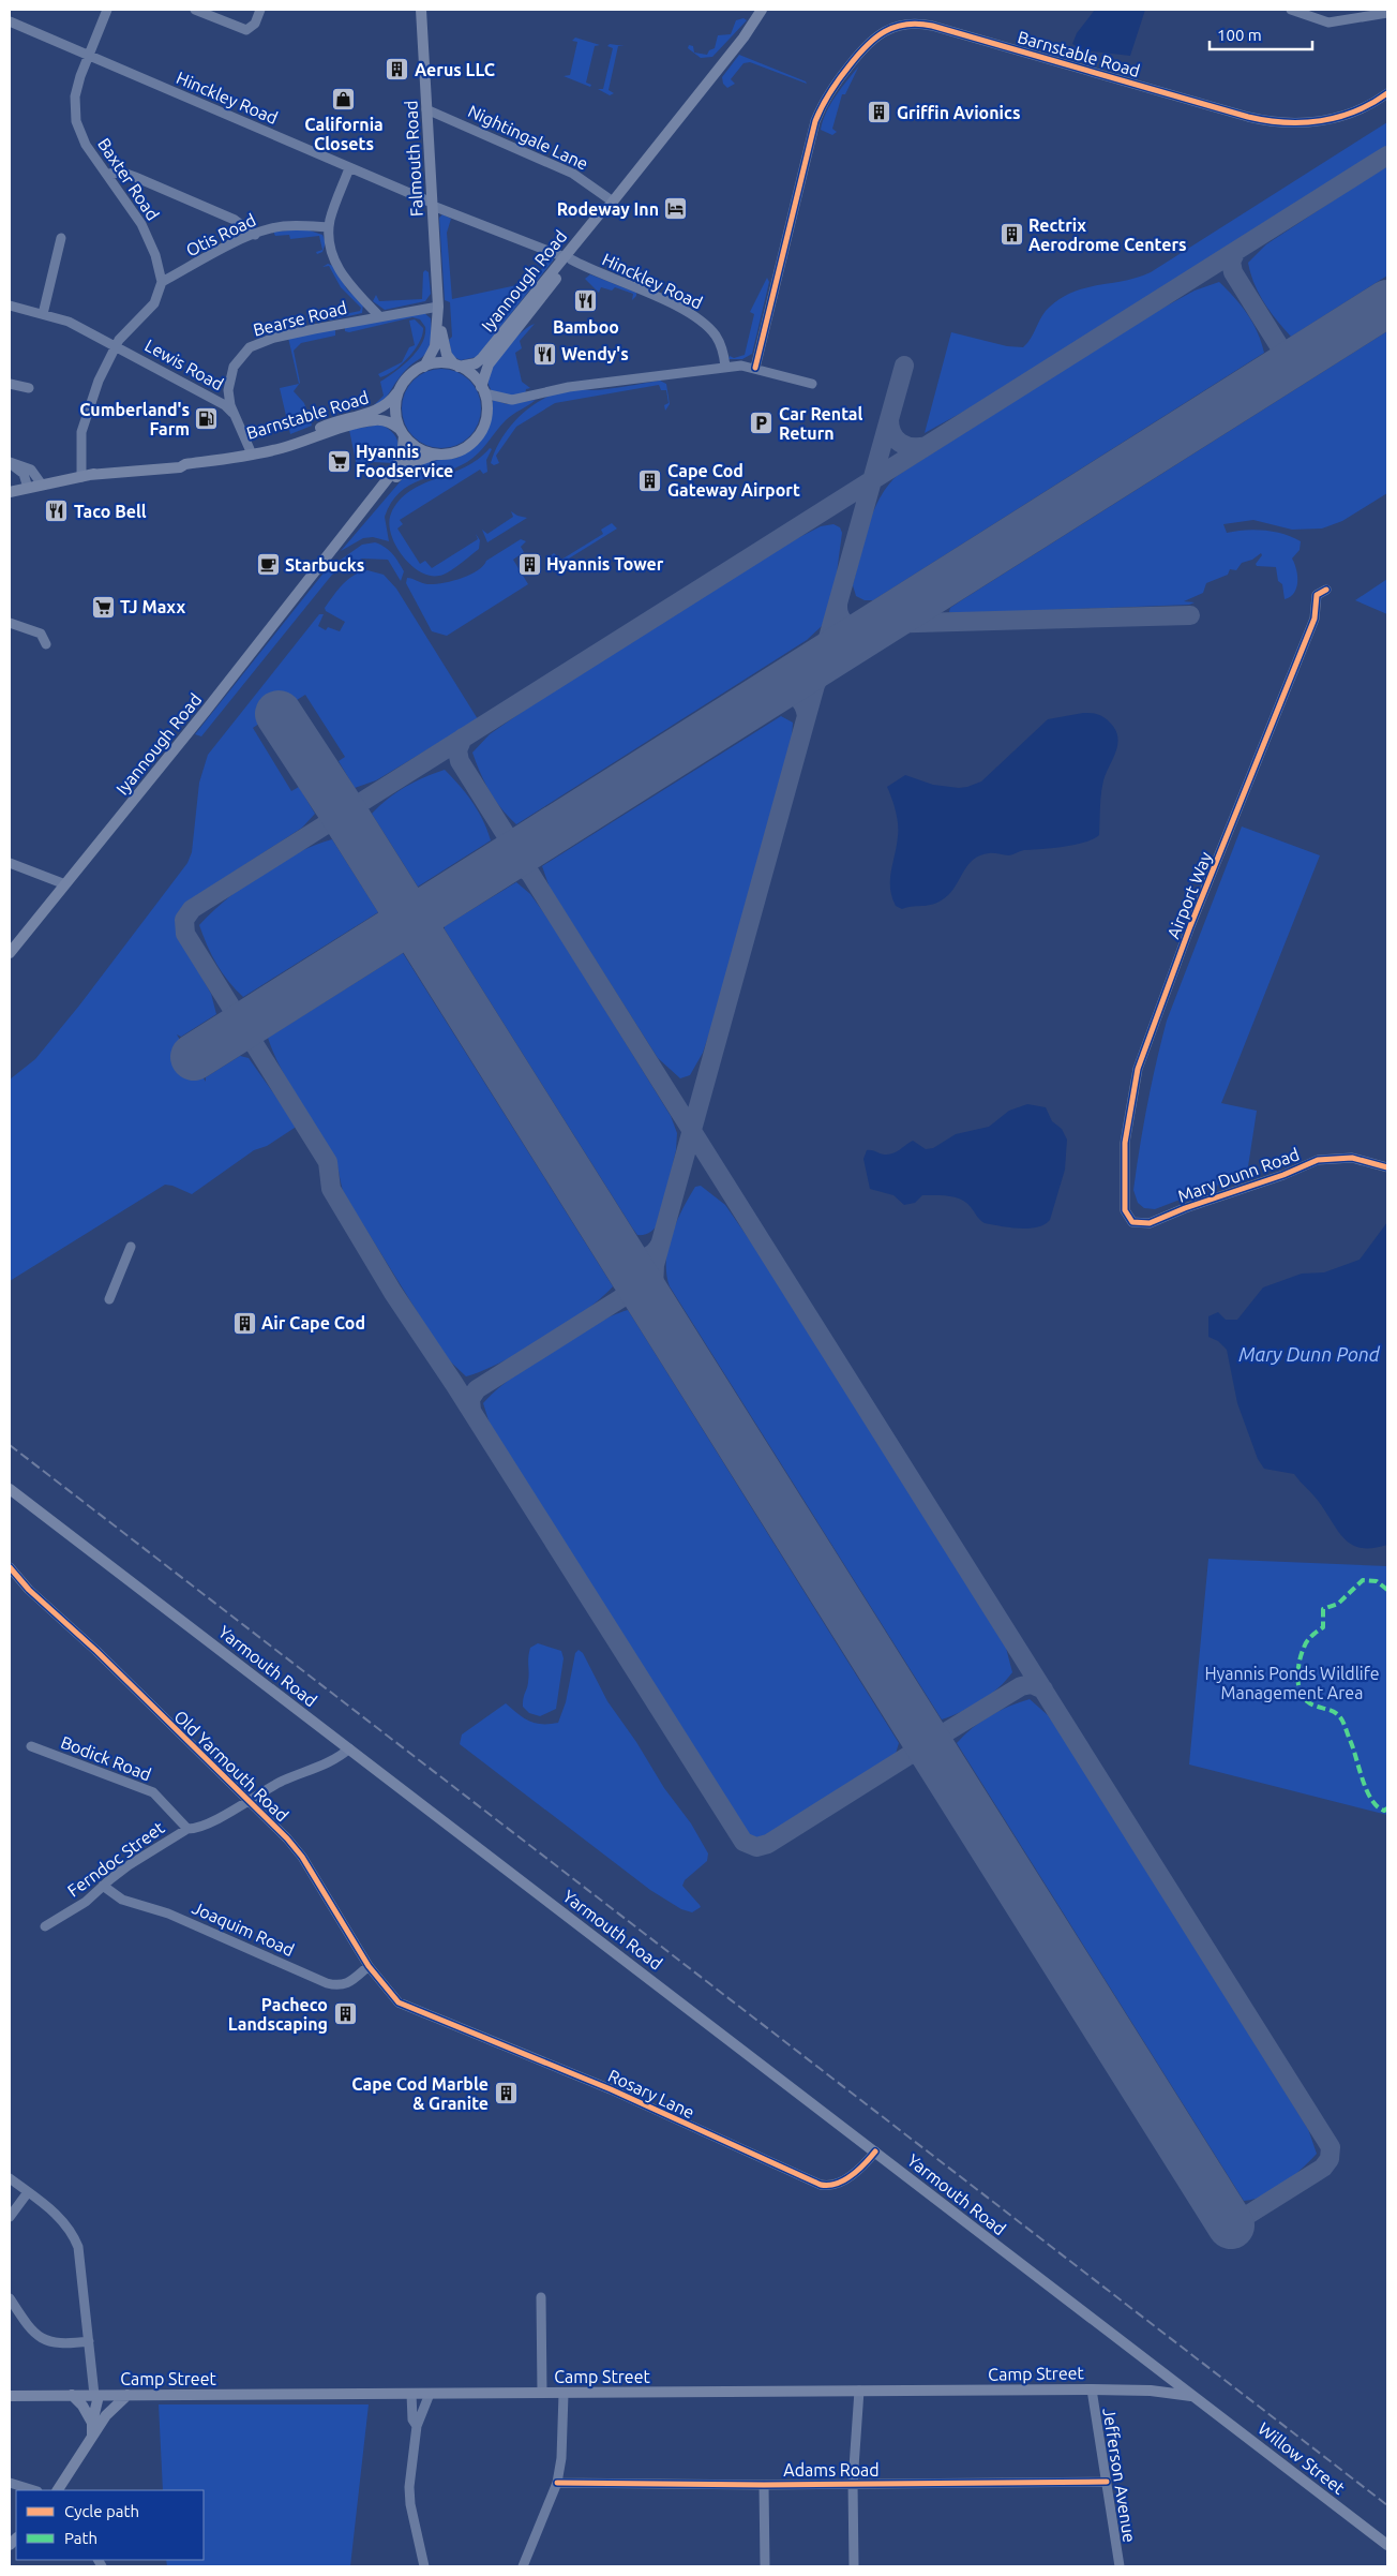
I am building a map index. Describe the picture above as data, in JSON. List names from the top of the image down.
{
  "streets": {
    "main road": [
      "Barnstable Road",
      "Falmouth Road",
      "Iyannough Road",
      "Yarmouth Road",
      "Camp Street",
      "Willow Street"
    ],
    "street": [
      "Hinckley Road",
      "Nightingale Lane",
      "Baxter Road",
      "Otis Road",
      "Bearse Road",
      "Lewis Road",
      "Airport Way",
      "Mary Dunn Road",
      "Bodick Road",
      "Old Yarmouth Road",
      "Ferndoc Street",
      "Joaquim Road",
      "Rosary Lane",
      "Adams Road",
      "Jefferson Avenue"
    ]
  },
  "crossings": [
    ["Barnstable Road", "Falmouth Road"],
    ["Barnstable Road", "Iyannough Road"],
    ["Barnstable Road", "Bearse Road"],
    ["Hinckley Road", "Falmouth Road"],
    ["Hinckley Road", "Baxter Road"],
    ["Hinckley Road", "Iyannough Road"],
    ["Nightingale Lane", "Falmouth Road"],
    ["Nightingale Lane", "Iyannough Road"],
    ["Falmouth Road", "Iyannough Road"],
    ["Falmouth Road", "Bearse Road"],
    ["Baxter Road", "Otis Road"],
    ["Bearse Road", "Lewis Road"],
    ["Airport Way", "Mary Dunn Road"],
    ["Yarmouth Road", "Ferndoc Street"],
    ["Yarmouth Road", "Rosary Lane"],
    ["Yarmouth Road", "Camp Street"],
    ["Yarmouth Road", "Willow Street"],
    ["Bodick Road", "Ferndoc Street"],
    ["Old Yarmouth Road", "Ferndoc Street"],
    ["Old Yarmouth Road", "Joaquim Road"],
    ["Old Yarmouth Road", "Rosary Lane"],
    ["Ferndoc Street", "Joaquim Road"],
    ["Camp Street", "Willow Street"],
    ["Camp Street", "Jefferson Avenue"],
    ["Adams Road", "Jefferson Avenue"]
  ],
  "water": ["Mary Dunn Pond"],
  "parks": ["Hyannis Ponds Wildlife Management Area"],
  "places": {
    "building": [
      "Aerus LLC",
      "Griffin Avionics",
      "Rectrix Aerodrome Centers",
      "Cape Cod Gateway Airport",
      "Hyannis Tower",
      "Air Cape Cod",
      "Pacheco Landscaping",
      "Cape Cod Marble & Granite"
    ],
    "shop": ["California Closets"],
    "hotel": ["Rodeway Inn"],
    "restaurant": ["Bamboo", "Wendy's", "Taco Bell"],
    "fuel station": ["Cumberland's Farm"],
    "parking": ["Car Rental Return"],
    "supermarket": ["Hyannis Foodservice", "TJ Maxx"],
    "cafe": ["Starbucks"]
  },
  "legend": ["Cycle path", "Path"],
  "scale_bar": "100 m"
}
